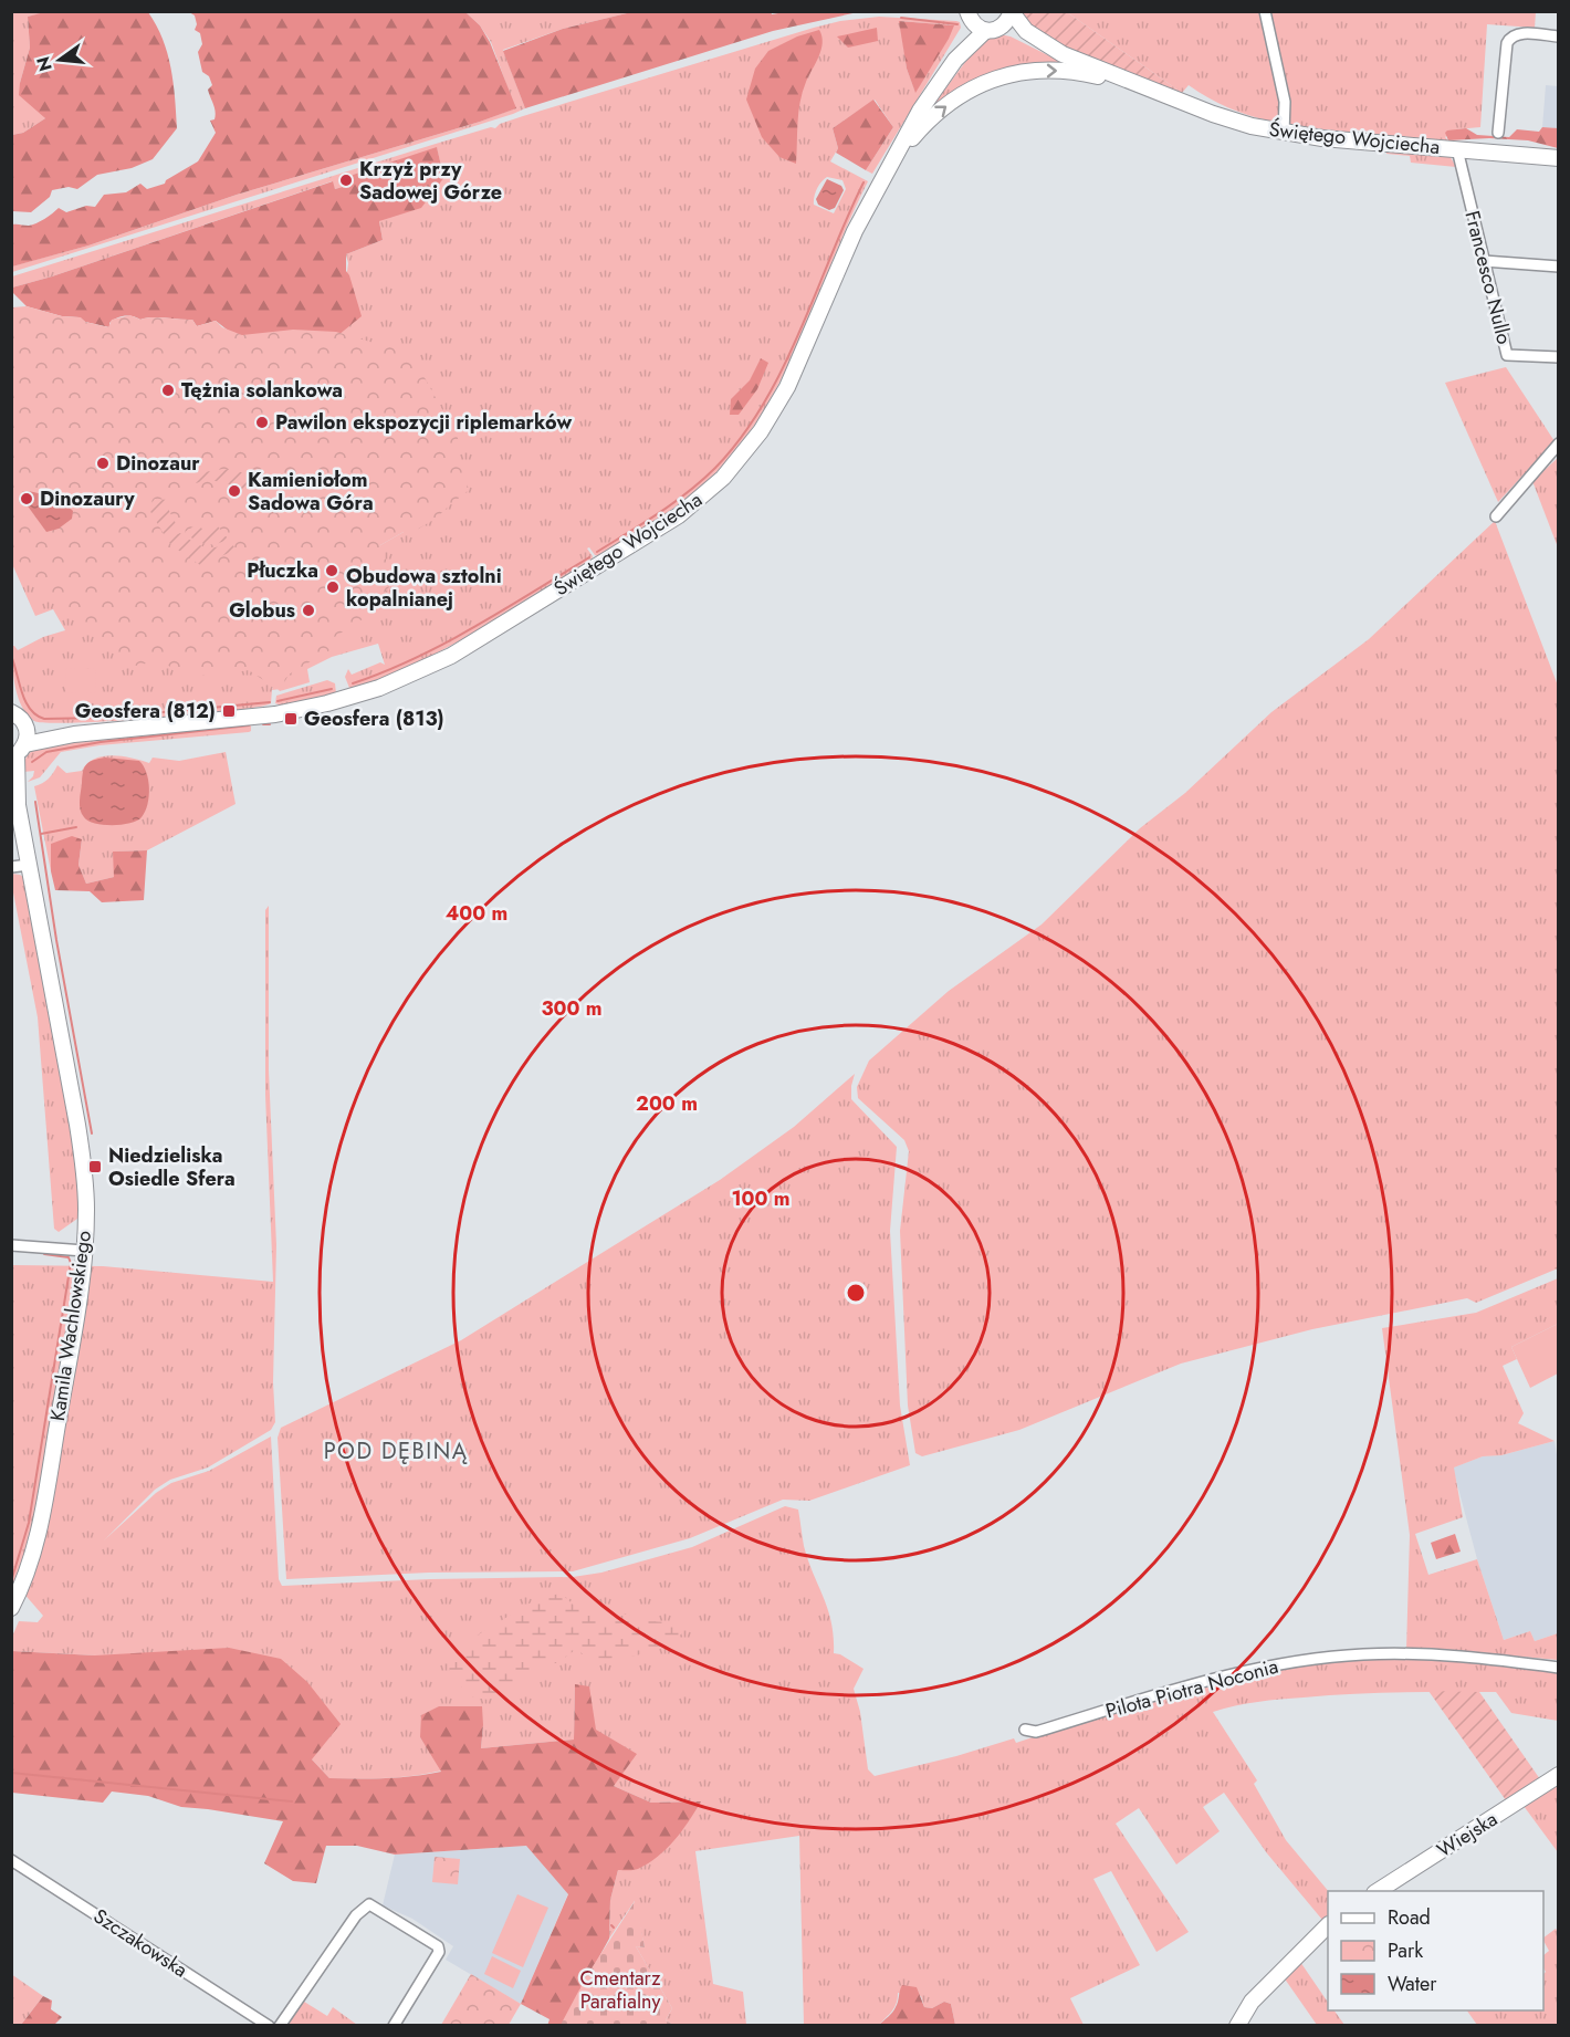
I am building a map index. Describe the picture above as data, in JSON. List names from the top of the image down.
{
  "streets": {
    "street": [
      "Świętego Wojciecha",
      "Francesco Nullo",
      "Kamila Wachlowskiego",
      "Pilota Piotra Noconia",
      "Wiejska",
      "Szczakowska"
    ]
  },
  "crossings": [
    ["Świętego Wojciecha", "Francesco Nullo"],
    ["Świętego Wojciecha", "Kamila Wachlowskiego"]
  ],
  "districts": ["POD DĘBINĄ"],
  "parks": ["Cmentarz Parafialny"],
  "places": {
    "other": [
      "Krzyż przy Sadowej Górze",
      "Tężnia solankowa",
      "Pawilon ekspozycji riplemarków",
      "Dinozaur",
      "Kamieniołom Sadowa Góra",
      "Dinozaury",
      "Płuczka",
      "Obudowa sztolni kopalnianej",
      "Globus"
    ],
    "transit": ["Geosfera (812)", "Geosfera (813)", "Niedzieliska Osiedle Sfera"]
  },
  "legend": ["Road", "Park", "Water"],
  "north": "left",
  "rings": [
    "400 m",
    "300 m",
    "200 m",
    "100 m"
  ]
}
